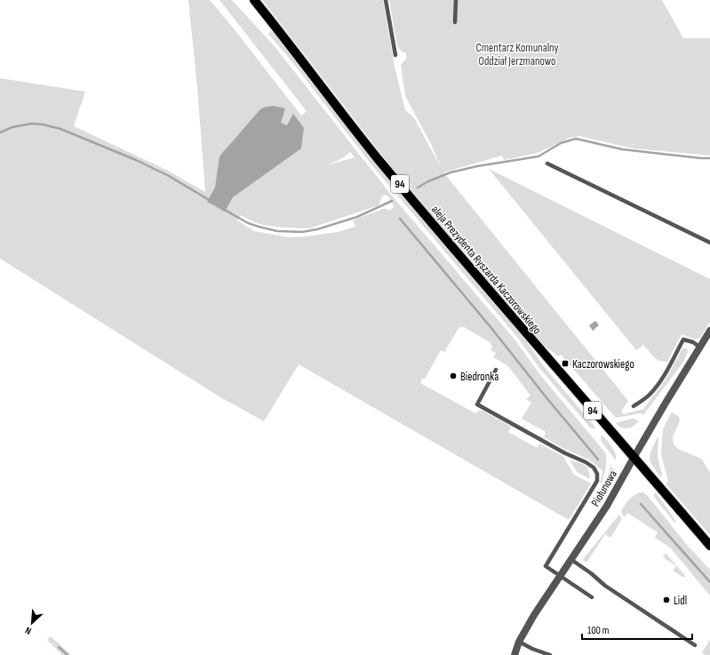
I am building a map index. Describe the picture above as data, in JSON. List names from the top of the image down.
{
  "streets": {
    "main road": ["94", "aleja Prezydenta Ryszarda Kaczorowskiego"],
    "street": ["Piołunowa"]
  },
  "crossings": [
    ["aleja Prezydenta Ryszarda Kaczorowskiego", "Piołunowa"]
  ],
  "parks": ["Cmentarz Komunalny Oddział Jerzmanowo"],
  "places": {
    "transit": ["Kaczorowskiego"],
    "other": ["Biedronka", "Lidl"]
  },
  "scale_bar": "100 m",
  "north": "bottom left"
}
